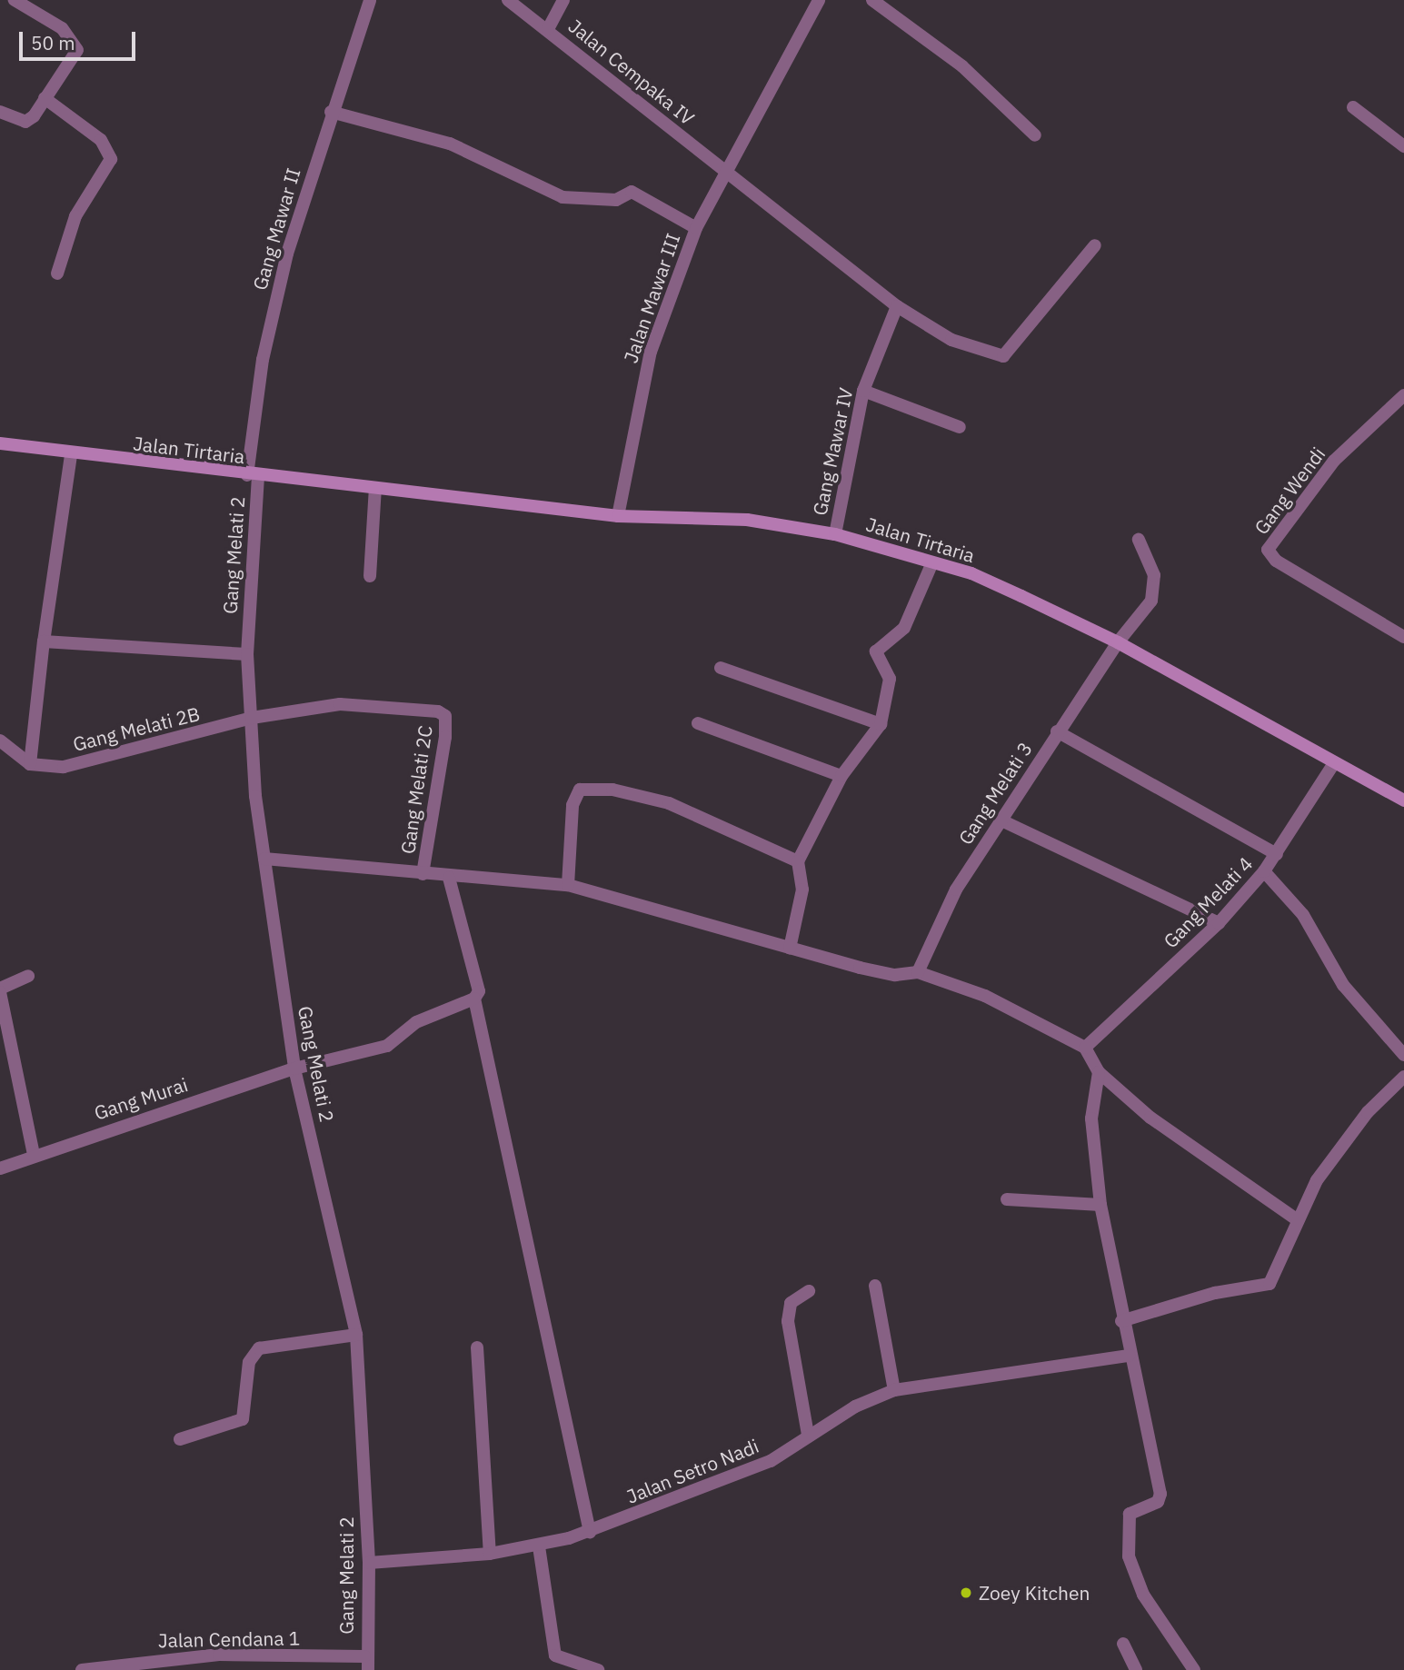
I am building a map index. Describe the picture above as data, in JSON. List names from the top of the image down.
{
  "streets": {
    "street": [
      "Jalan Cempaka IV",
      "Gang Mawar II",
      "Jalan Mawar III",
      "Jalan Tirtaria",
      "Gang Mawar IV",
      "Gang Wendi",
      "Gang Melati 2",
      "Gang Melati 2B",
      "Gang Melati 2C",
      "Gang Melati 3",
      "Gang Melati 4",
      "Gang Murai",
      "Jalan Setro Nadi",
      "Jalan Cendana 1"
    ]
  },
  "crossings": [
    ["Jalan Cempaka IV", "Jalan Mawar III"],
    ["Jalan Cempaka IV", "Gang Mawar IV"],
    ["Gang Mawar II", "Jalan Tirtaria"],
    ["Gang Mawar II", "Gang Melati 2"],
    ["Jalan Mawar III", "Jalan Tirtaria"],
    ["Jalan Tirtaria", "Gang Mawar IV"],
    ["Jalan Tirtaria", "Gang Melati 2"],
    ["Jalan Tirtaria", "Gang Melati 3"],
    ["Jalan Tirtaria", "Gang Melati 4"],
    ["Gang Melati 2", "Gang Melati 2B"],
    ["Gang Melati 2", "Gang Melati 2C"],
    ["Gang Melati 2", "Gang Murai"],
    ["Gang Melati 2", "Jalan Setro Nadi"],
    ["Gang Melati 2", "Jalan Cendana 1"],
    ["Gang Melati 2B", "Gang Melati 2C"]
  ],
  "places": ["Zoey Kitchen"],
  "scale_bar": "50 m"
}
